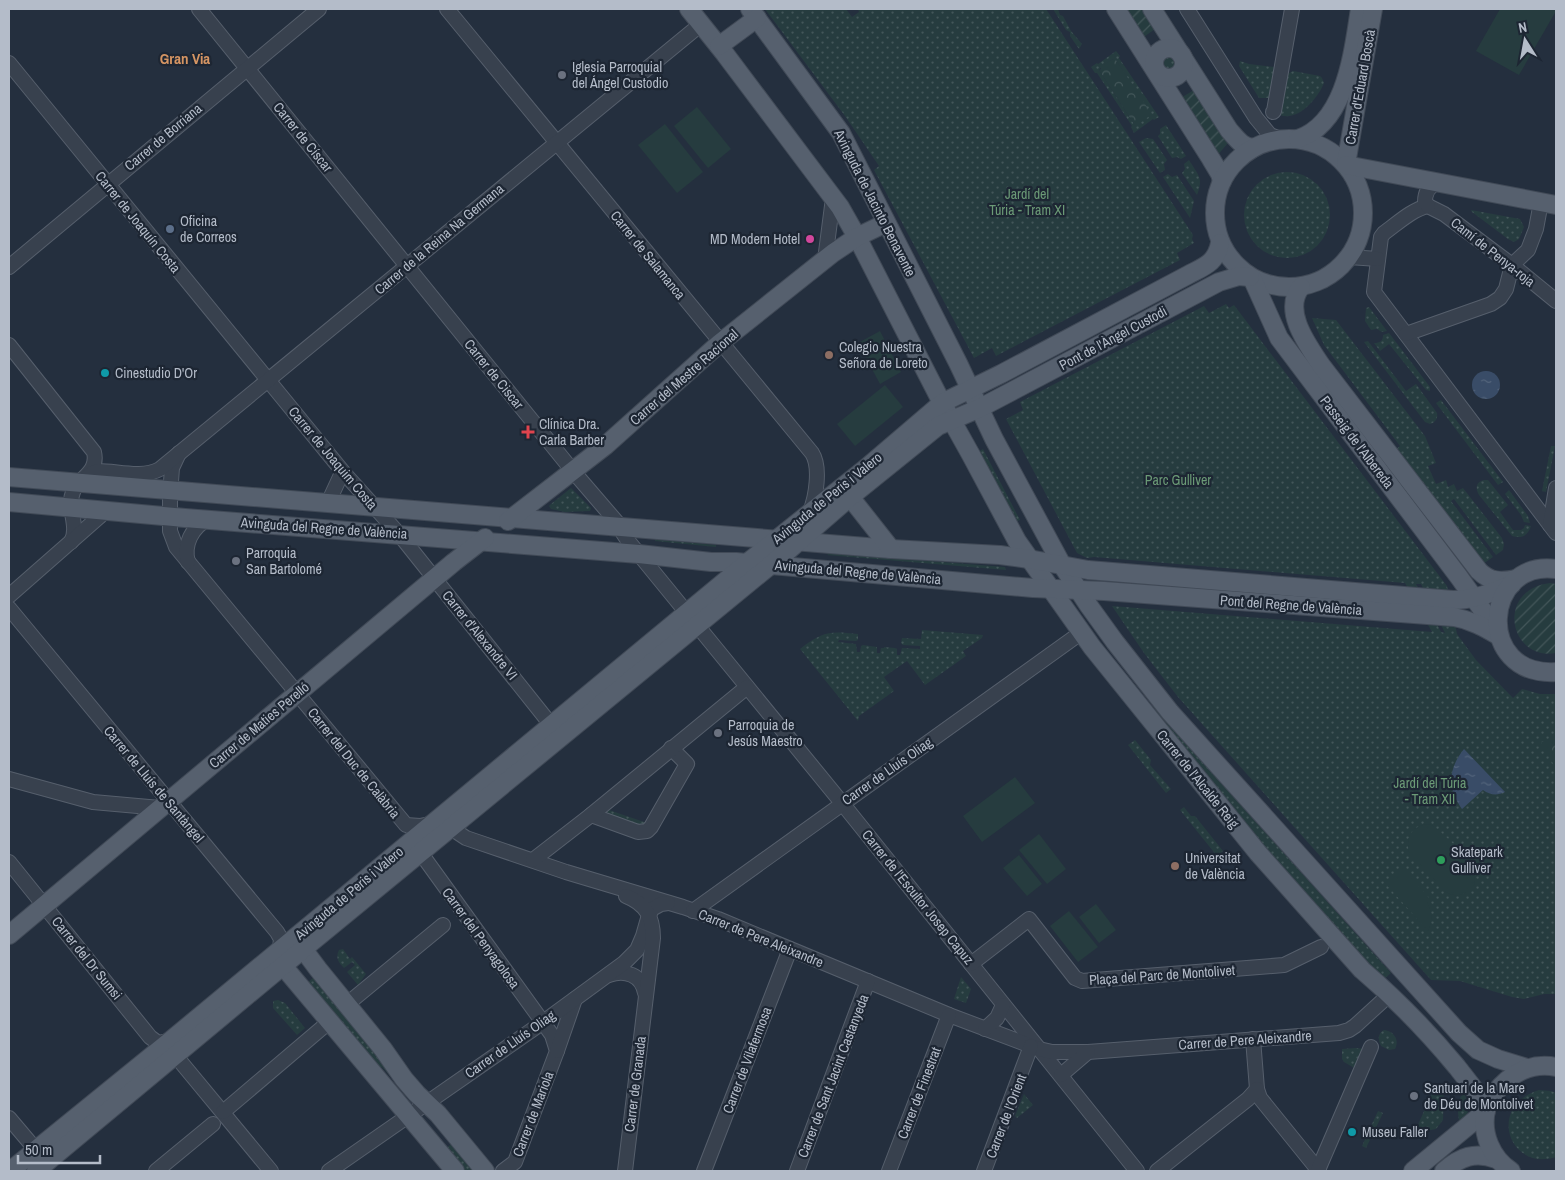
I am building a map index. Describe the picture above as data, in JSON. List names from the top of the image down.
{
  "streets": {
    "main road": [
      "Carrer d'Eduard Boscà",
      "Avinguda de Jacinto Benavente",
      "Pont de l'Àngel Custodi",
      "Carrer del Mestre Racional",
      "Passeig de l'Albereda",
      "Avinguda de Peris i Valero",
      "Avinguda del Regne de València",
      "Pont del Regne de València",
      "Carrer de Maties Perelló",
      "Carrer de l'Alcalde Reig"
    ],
    "street": [
      "Carrer de Borriana",
      "Carrer de Císcar",
      "Carrer de Joaquín Costa",
      "Carrer de la Reina Na Germana",
      "Camí de Penya-roja",
      "Carrer de Salamanca",
      "Carrer de Ciscar",
      "Carrer de Joaquim Costa",
      "Carrer d'Alexandre VI",
      "Carrer del Duc de Calàbria",
      "Carrer de Lluís Oliag",
      "Carrer de Lluís de Santàngel",
      "Carrer de l'Escultor Josep Capuz",
      "Carrer del Penyagolosa",
      "Carrer de Pere Aleixandre",
      "Carrer del Dr Sumsi",
      "Plaça del Parc de Montolivet",
      "Carrer de Vilafermosa",
      "Carrer de Sant Jacint Castanyeda",
      "Carrer de Granada",
      "Carrer de Finestrat",
      "Carrer de Mariola",
      "Carrer de l’Orient"
    ]
  },
  "crossings": [
    ["Carrer d'Eduard Boscà", "Pont de l'Àngel Custodi"],
    ["Carrer d'Eduard Boscà", "Passeig de l'Albereda"],
    ["Carrer de Borriana", "Carrer de Císcar"],
    ["Carrer de Borriana", "Carrer de Joaquín Costa"],
    ["Carrer de Císcar", "Carrer de la Reina Na Germana"],
    ["Carrer de Císcar", "Carrer de Ciscar"],
    ["Avinguda de Jacinto Benavente", "Pont de l'Àngel Custodi"],
    ["Avinguda de Jacinto Benavente", "Carrer del Mestre Racional"],
    ["Avinguda de Jacinto Benavente", "Avinguda de Peris i Valero"],
    ["Avinguda de Jacinto Benavente", "Carrer de l'Alcalde Reig"],
    ["Carrer de Joaquín Costa", "Carrer de la Reina Na Germana"],
    ["Carrer de Joaquín Costa", "Carrer de Joaquim Costa"],
    ["Carrer de la Reina Na Germana", "Carrer de Salamanca"],
    ["Carrer de la Reina Na Germana", "Carrer de Ciscar"],
    ["Carrer de la Reina Na Germana", "Carrer de Joaquim Costa"],
    ["Carrer de la Reina Na Germana", "Avinguda del Regne de València"],
    ["Carrer de Salamanca", "Carrer del Mestre Racional"],
    ["Carrer de Salamanca", "Avinguda de Peris i Valero"],
    ["Pont de l'Àngel Custodi", "Passeig de l'Albereda"],
    ["Pont de l'Àngel Custodi", "Avinguda de Peris i Valero"],
    ["Pont de l'Àngel Custodi", "Carrer de l'Alcalde Reig"],
    ["Carrer de Ciscar", "Carrer del Mestre Racional"],
    ["Carrer de Ciscar", "Avinguda del Regne de València"],
    ["Carrer del Mestre Racional", "Avinguda del Regne de València"],
    ["Carrer del Mestre Racional", "Carrer de Maties Perelló"],
    ["Passeig de l'Albereda", "Pont del Regne de València"],
    ["Carrer de Joaquim Costa", "Avinguda del Regne de València"],
    ["Carrer de Joaquim Costa", "Carrer d'Alexandre VI"],
    ["Avinguda de Peris i Valero", "Avinguda del Regne de València"],
    ["Avinguda de Peris i Valero", "Carrer d'Alexandre VI"],
    ["Avinguda de Peris i Valero", "Carrer del Duc de Calàbria"],
    ["Avinguda de Peris i Valero", "Carrer de l'Alcalde Reig"],
    ["Avinguda de Peris i Valero", "Carrer de Lluís de Santàngel"],
    ["Avinguda de Peris i Valero", "Carrer de l'Escultor Josep Capuz"],
    ["Avinguda de Peris i Valero", "Carrer del Penyagolosa"],
    ["Avinguda de Peris i Valero", "Carrer de Pere Aleixandre"],
    ["Avinguda de Peris i Valero", "Carrer del Dr Sumsi"],
    ["Avinguda del Regne de València", "Pont del Regne de València"],
    ["Avinguda del Regne de València", "Carrer d'Alexandre VI"],
    ["Avinguda del Regne de València", "Carrer de Maties Perelló"],
    ["Avinguda del Regne de València", "Carrer del Duc de Calàbria"],
    ["Avinguda del Regne de València", "Carrer de l'Alcalde Reig"],
    ["Pont del Regne de València", "Carrer de l'Alcalde Reig"],
    ["Carrer d'Alexandre VI", "Carrer de Maties Perelló"],
    ["Carrer de Maties Perelló", "Carrer del Duc de Calàbria"],
    ["Carrer de Maties Perelló", "Carrer de Lluís de Santàngel"],
    ["Carrer de Maties Perelló", "Carrer del Dr Sumsi"],
    ["Carrer del Duc de Calàbria", "Carrer de Pere Aleixandre"],
    ["Carrer de Lluís Oliag", "Carrer de l'Alcalde Reig"],
    ["Carrer de Lluís Oliag", "Carrer de l'Escultor Josep Capuz"],
    ["Carrer de Lluís Oliag", "Carrer del Penyagolosa"],
    ["Carrer de Lluís Oliag", "Carrer de Pere Aleixandre"],
    ["Carrer de Lluís Oliag", "Carrer de Granada"],
    ["Carrer de Lluís Oliag", "Carrer de Mariola"],
    ["Carrer de l'Alcalde Reig", "Carrer de Pere Aleixandre"],
    ["Carrer de l'Escultor Josep Capuz", "Carrer de Pere Aleixandre"],
    ["Carrer de l'Escultor Josep Capuz", "Plaça del Parc de Montolivet"],
    ["Carrer de l'Escultor Josep Capuz", "Carrer de l’Orient"],
    ["Carrer de Pere Aleixandre", "Carrer de Vilafermosa"],
    ["Carrer de Pere Aleixandre", "Carrer de Sant Jacint Castanyeda"],
    ["Carrer de Pere Aleixandre", "Carrer de Finestrat"],
    ["Carrer de Pere Aleixandre", "Carrer de l’Orient"]
  ],
  "districts": ["Gran Via"],
  "parks": ["Jardí del Túria - Tram XI", "Parc Gulliver", "Jardí del Túria - Tram XII"],
  "places": {
    "other": [
      "Iglesia Parroquial del Ángel Custodio",
      "Oficina de Correos",
      "MD Modern Hotel",
      "Colegio Nuestra Señora de Loreto",
      "Cinestudio D'Or",
      "Parroquia San Bartolomé",
      "Parroquia de Jesús Maestro",
      "Skatepark Gulliver",
      "Universitat de València",
      "Santuari de la Mare de Déu de Montolivet",
      "Museu Faller"
    ],
    "health": ["Clínica Dra. Carla Barber"]
  },
  "scale_bar": "50 m",
  "north": "top"
}
